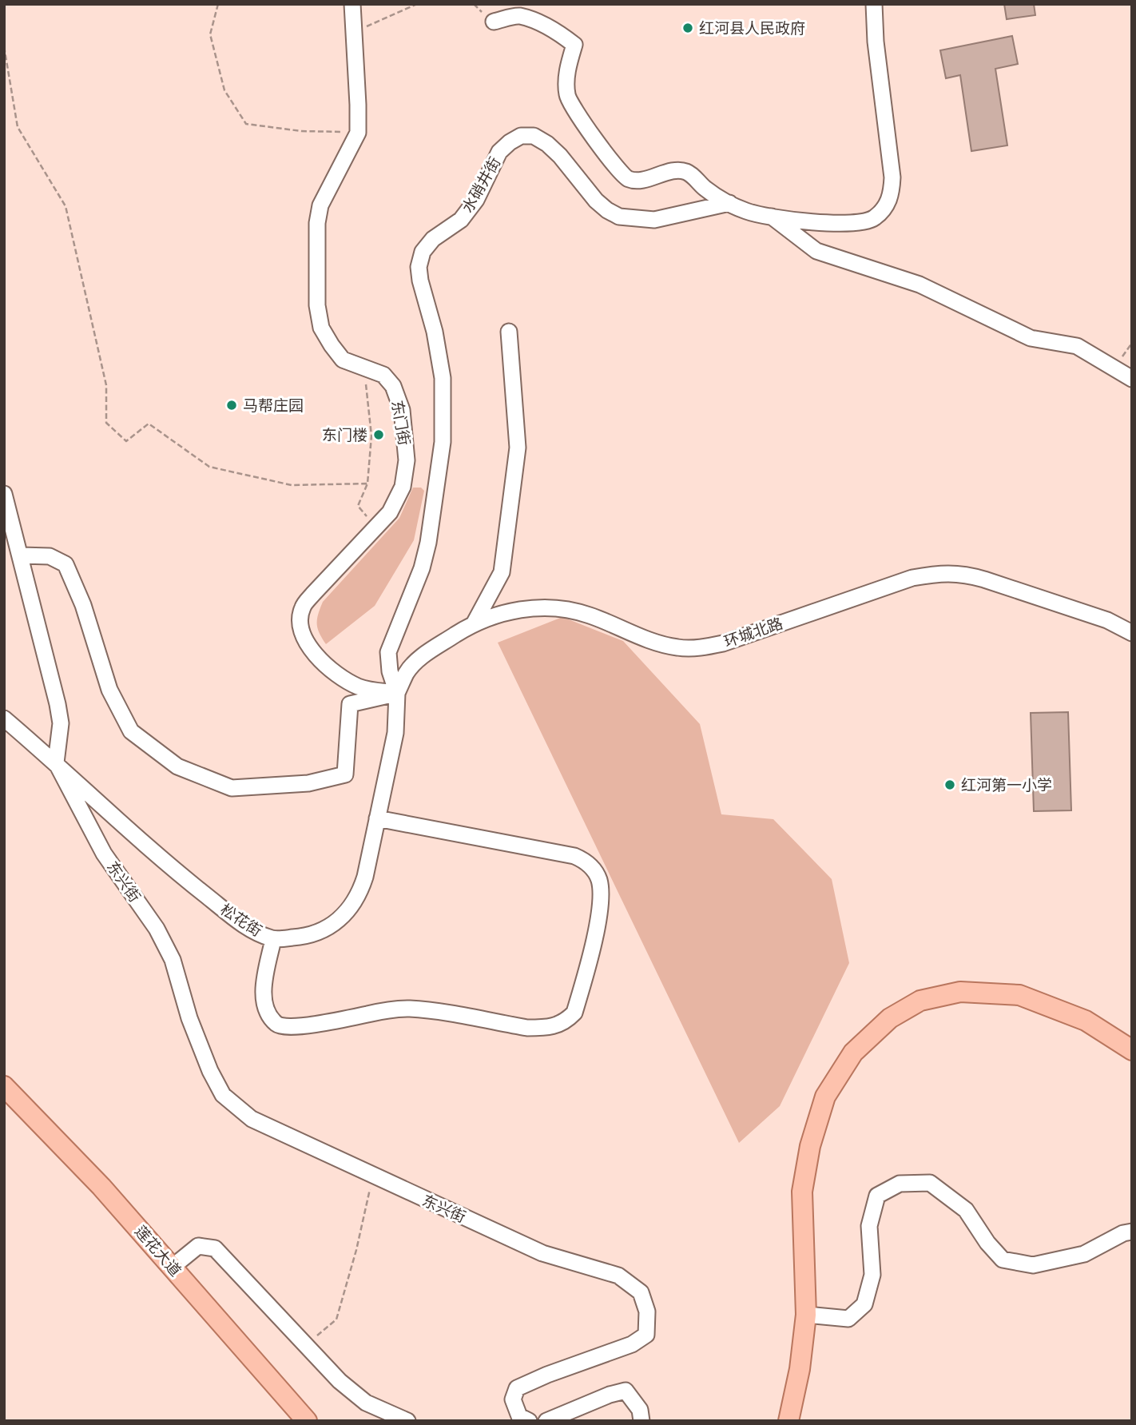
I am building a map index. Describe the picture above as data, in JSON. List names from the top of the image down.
{
  "streets": {
    "main road": ["莲花大道"],
    "street": [
      "水硝井街",
      "东门街",
      "环城北路",
      "东兴街",
      "松花街"
    ]
  },
  "crossings": [
    ["水硝井街", "东门街"],
    ["水硝井街", "环城北路"],
    ["水硝井街", "松花街"],
    ["东门街", "环城北路"],
    ["东门街", "松花街"],
    ["环城北路", "松花街"],
    ["东兴街", "松花街"]
  ],
  "places": [
    "红河县人民政府",
    "马帮庄园",
    "东门楼",
    "红河第一小学"
  ]
}
